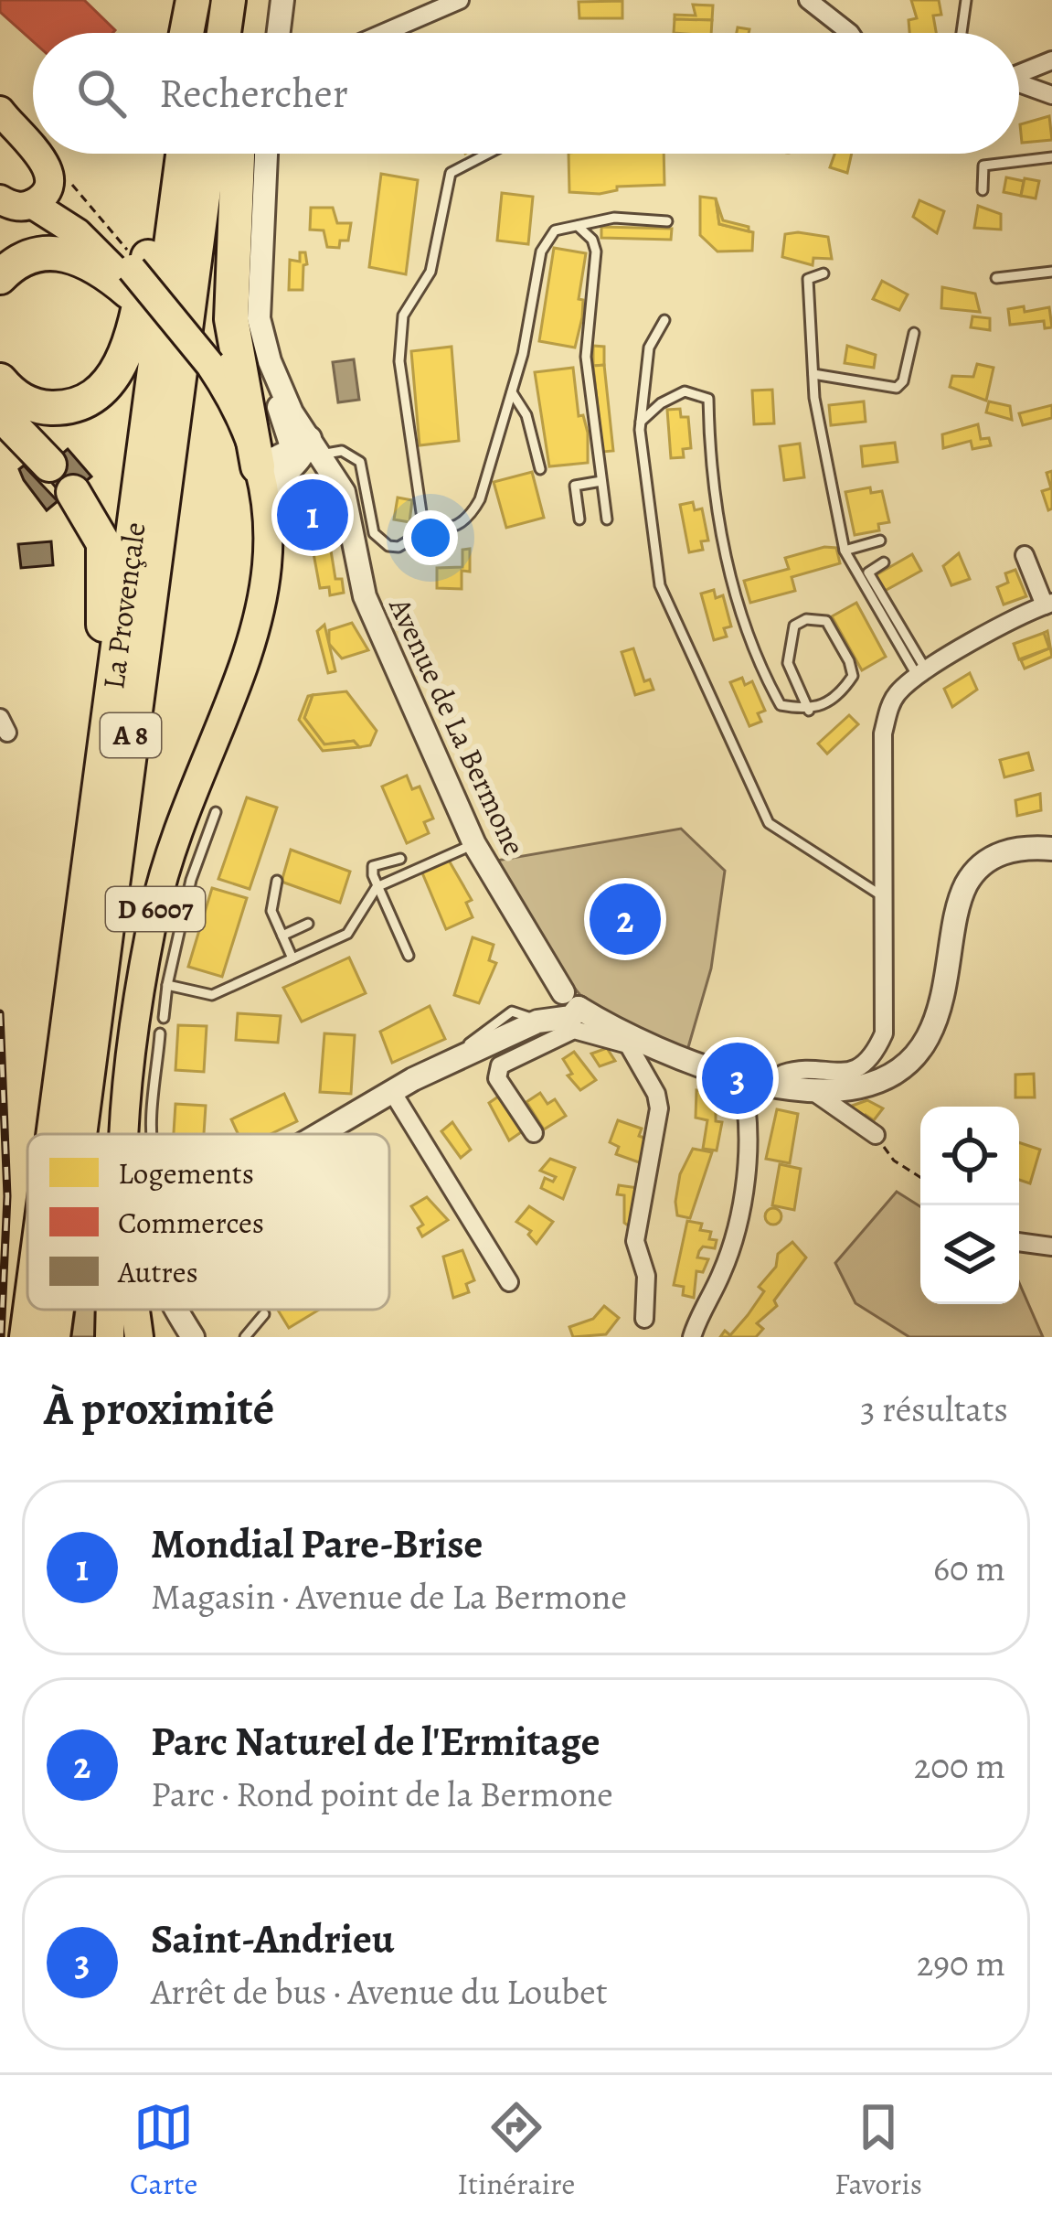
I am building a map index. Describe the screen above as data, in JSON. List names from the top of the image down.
{
  "streets": {
    "highway": ["La Provençale", "A 8"],
    "main road": ["D 6007"],
    "street": ["Avenue de La Bermone"]
  },
  "legend": ["Logements", "Commerces", "Autres"],
  "page": {
    "search": "Rechercher",
    "pins": ["1", "2", "3"],
    "heading": ["À proximité", "3 résultats"],
    "list": [
      {
        "mark": "1",
        "name": "Mondial Pare-Brise",
        "note": "Magasin · Avenue de La Bermone",
        "value": "60 m"
      },
      {
        "mark": "2",
        "name": "Parc Naturel de l'Ermitage",
        "note": "Parc · Rond point de la Bermone",
        "value": "200 m"
      },
      {
        "mark": "3",
        "name": "Saint-Andrieu",
        "note": "Arrêt de bus · Avenue du Loubet",
        "value": "290 m"
      }
    ],
    "nav": ["Carte", "Itinéraire", "Favoris"]
  }
}
